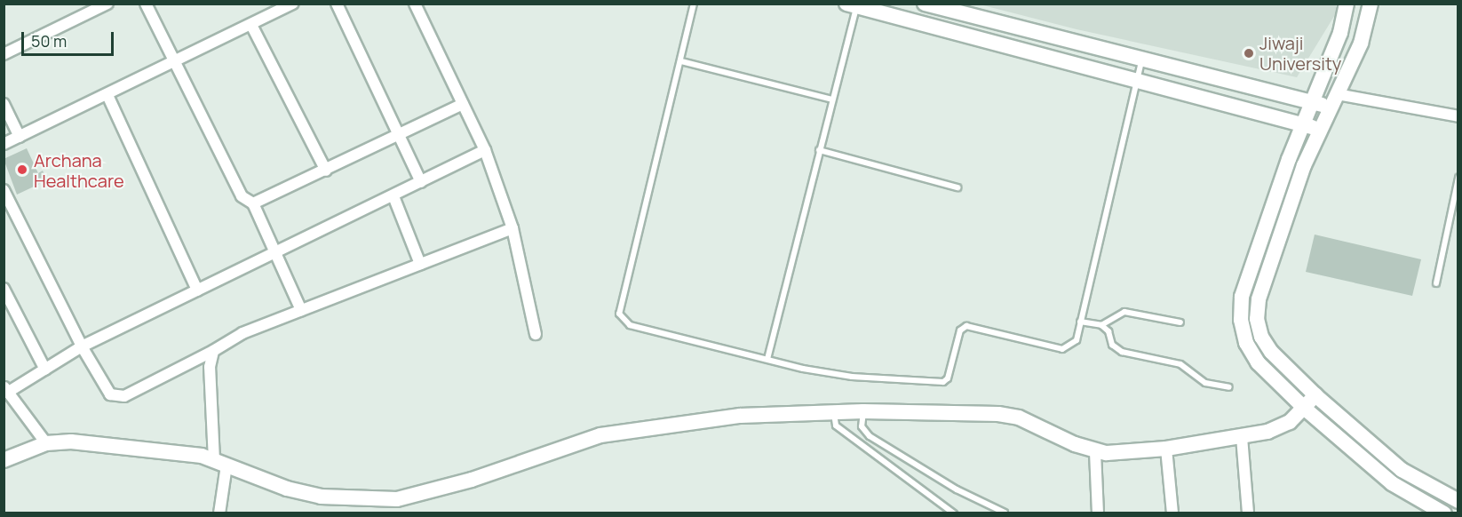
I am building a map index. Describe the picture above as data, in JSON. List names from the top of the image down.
{
  "places": ["Jiwaji University", "Archana Healthcare"],
  "scale_bar": "50 m"
}
